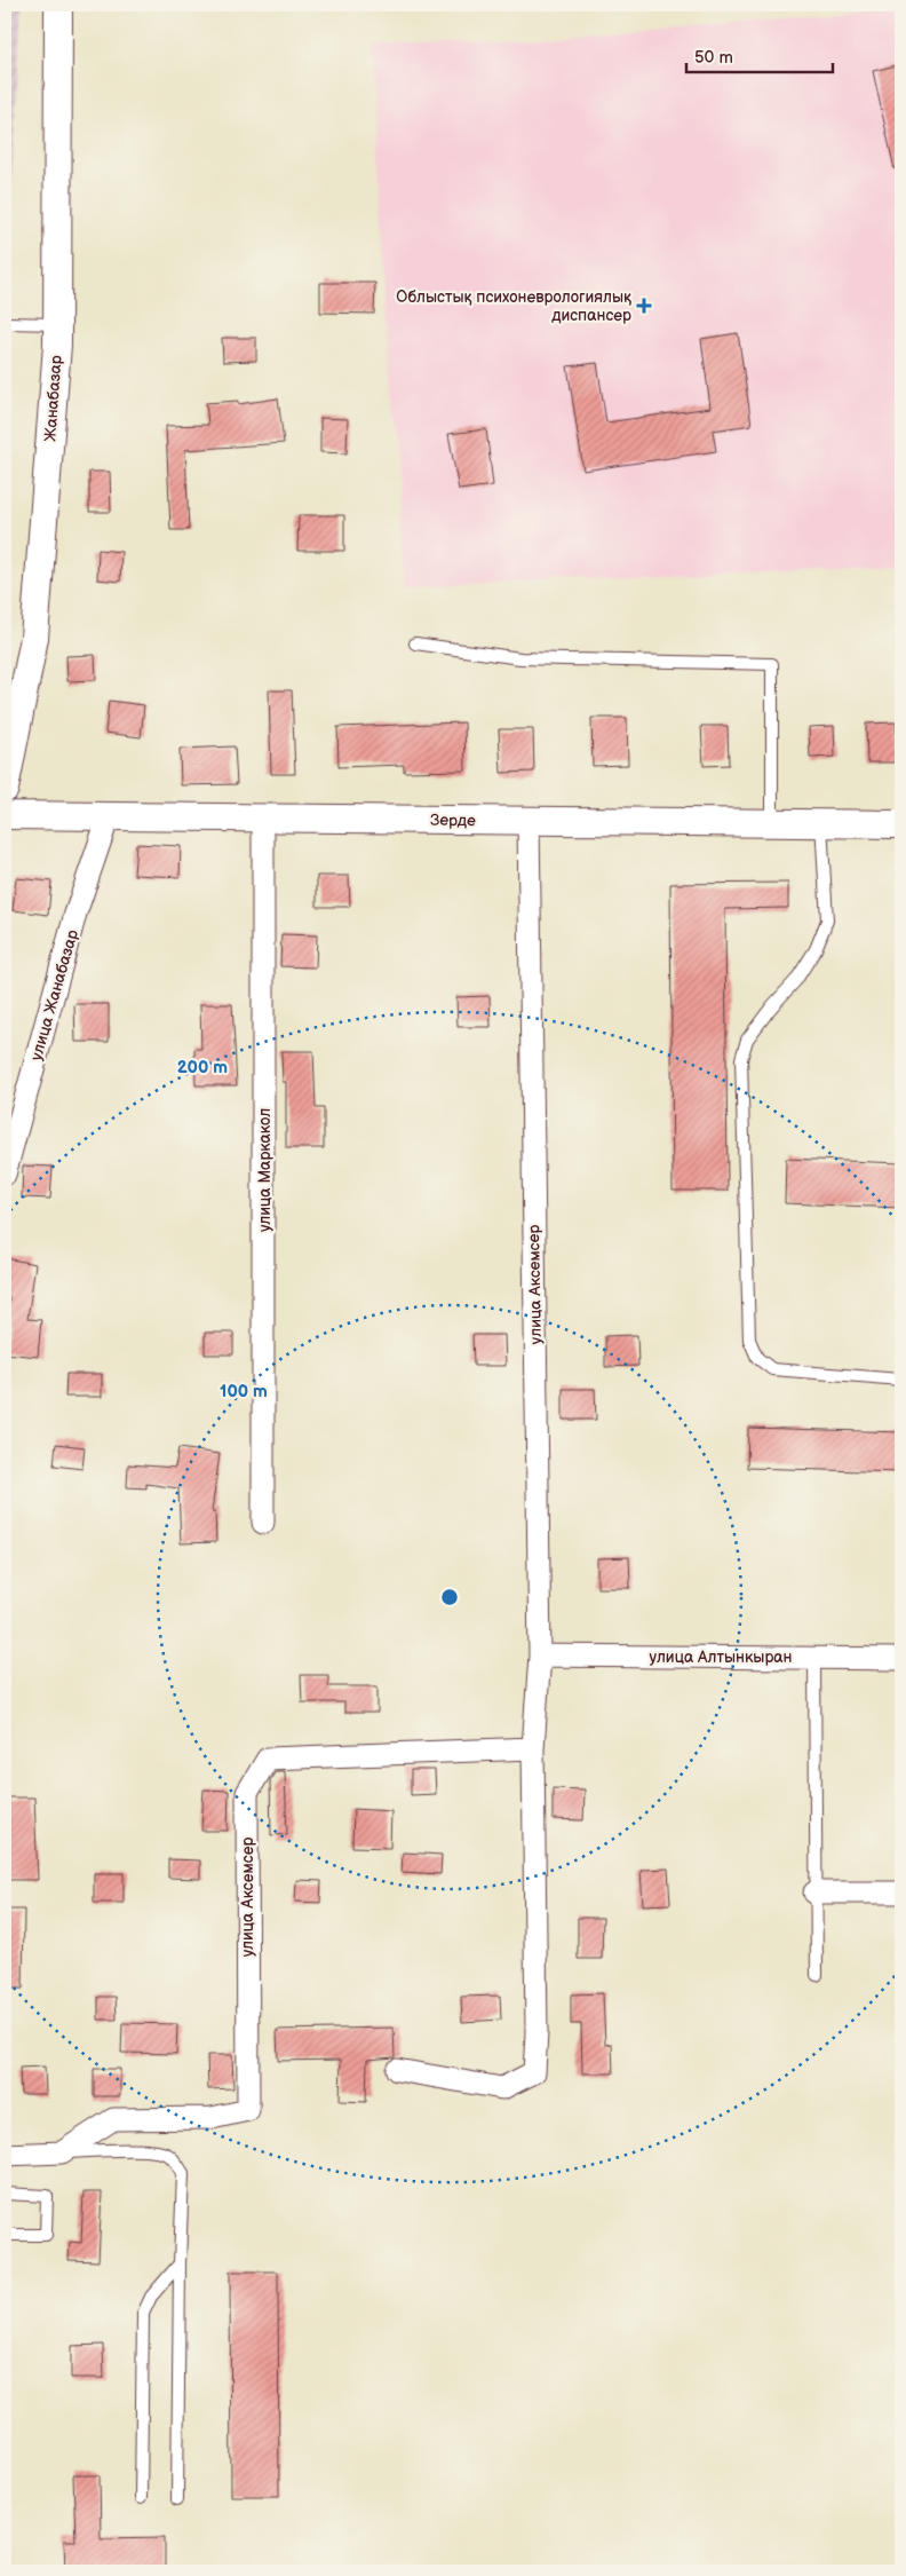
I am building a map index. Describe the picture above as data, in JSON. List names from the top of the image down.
{
  "streets": {
    "street": [
      "Жанабазар",
      "Зерде",
      "улица Жанабазар",
      "улица Маркакол",
      "улица Аксемсер",
      "улица Алтынкыран"
    ]
  },
  "crossings": [
    ["Зерде", "улица Жанабазар"],
    ["Зерде", "улица Маркакол"],
    ["Зерде", "улица Аксемсер"],
    ["улица Аксемсер", "улица Алтынкыран"]
  ],
  "places": {
    "health": ["Облыстық психоневрологиялық диспансер"]
  },
  "scale_bar": "50 m",
  "rings": ["200 m", "100 m"]
}
